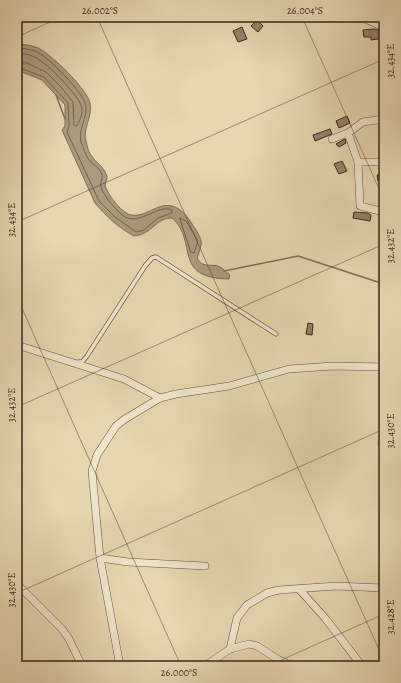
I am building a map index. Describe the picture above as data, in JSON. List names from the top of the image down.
{
  "coordinates": [
    "26.002°S",
    "26.004°S",
    "32.434°E",
    "32.432°E",
    "32.430°E",
    "32.428°E",
    "26.000°S"
  ]
}
